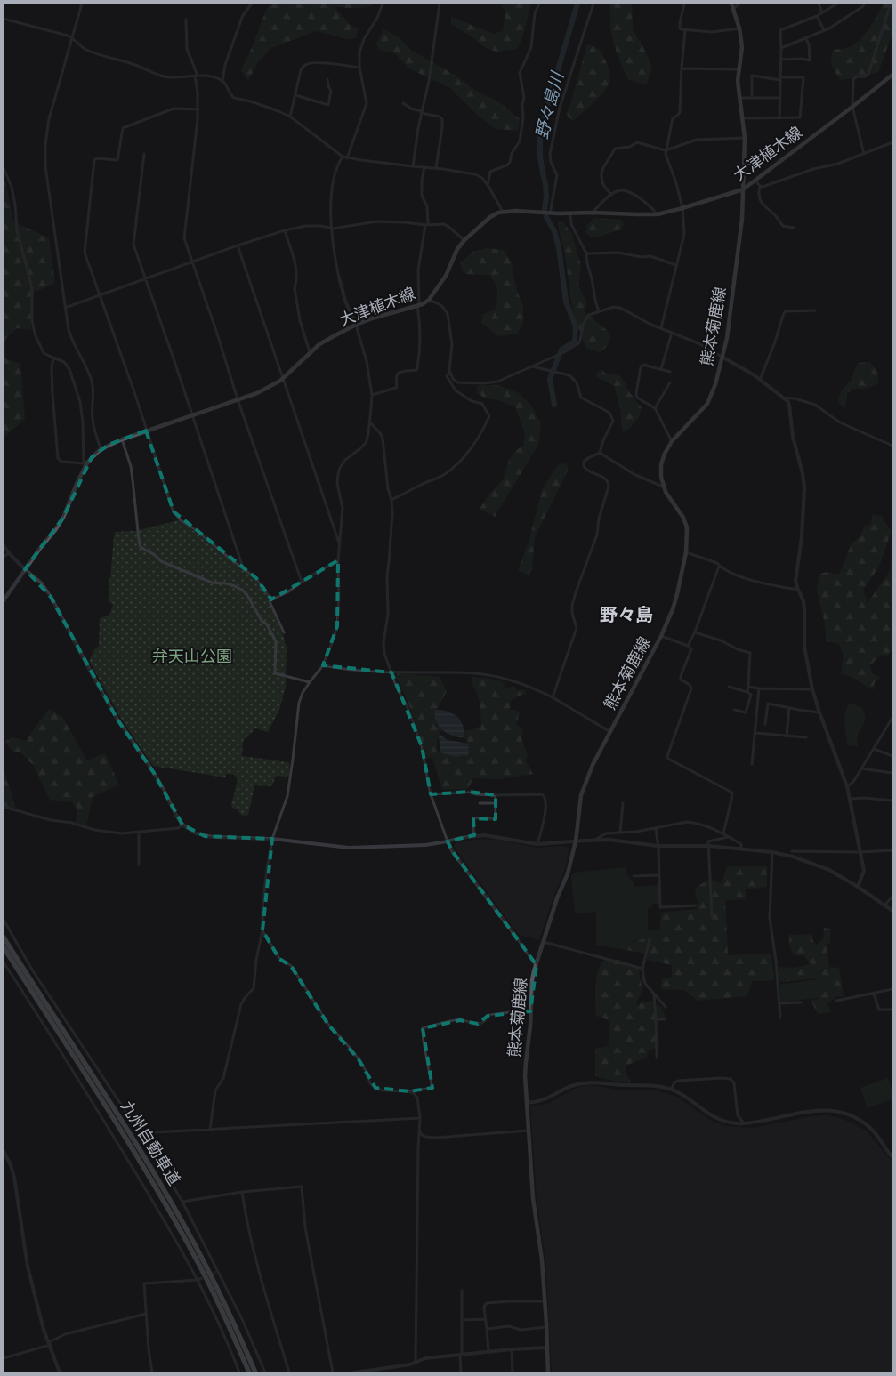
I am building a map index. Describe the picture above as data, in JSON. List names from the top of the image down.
{
  "streets": {
    "highway": ["九州自動車道"],
    "main road": ["大津植木線", "熊本菊鹿線"]
  },
  "crossings": [
    ["大津植木線", "熊本菊鹿線"]
  ],
  "districts": ["野々島"],
  "water": ["野々島川"],
  "parks": ["弁天山公園"]
}
